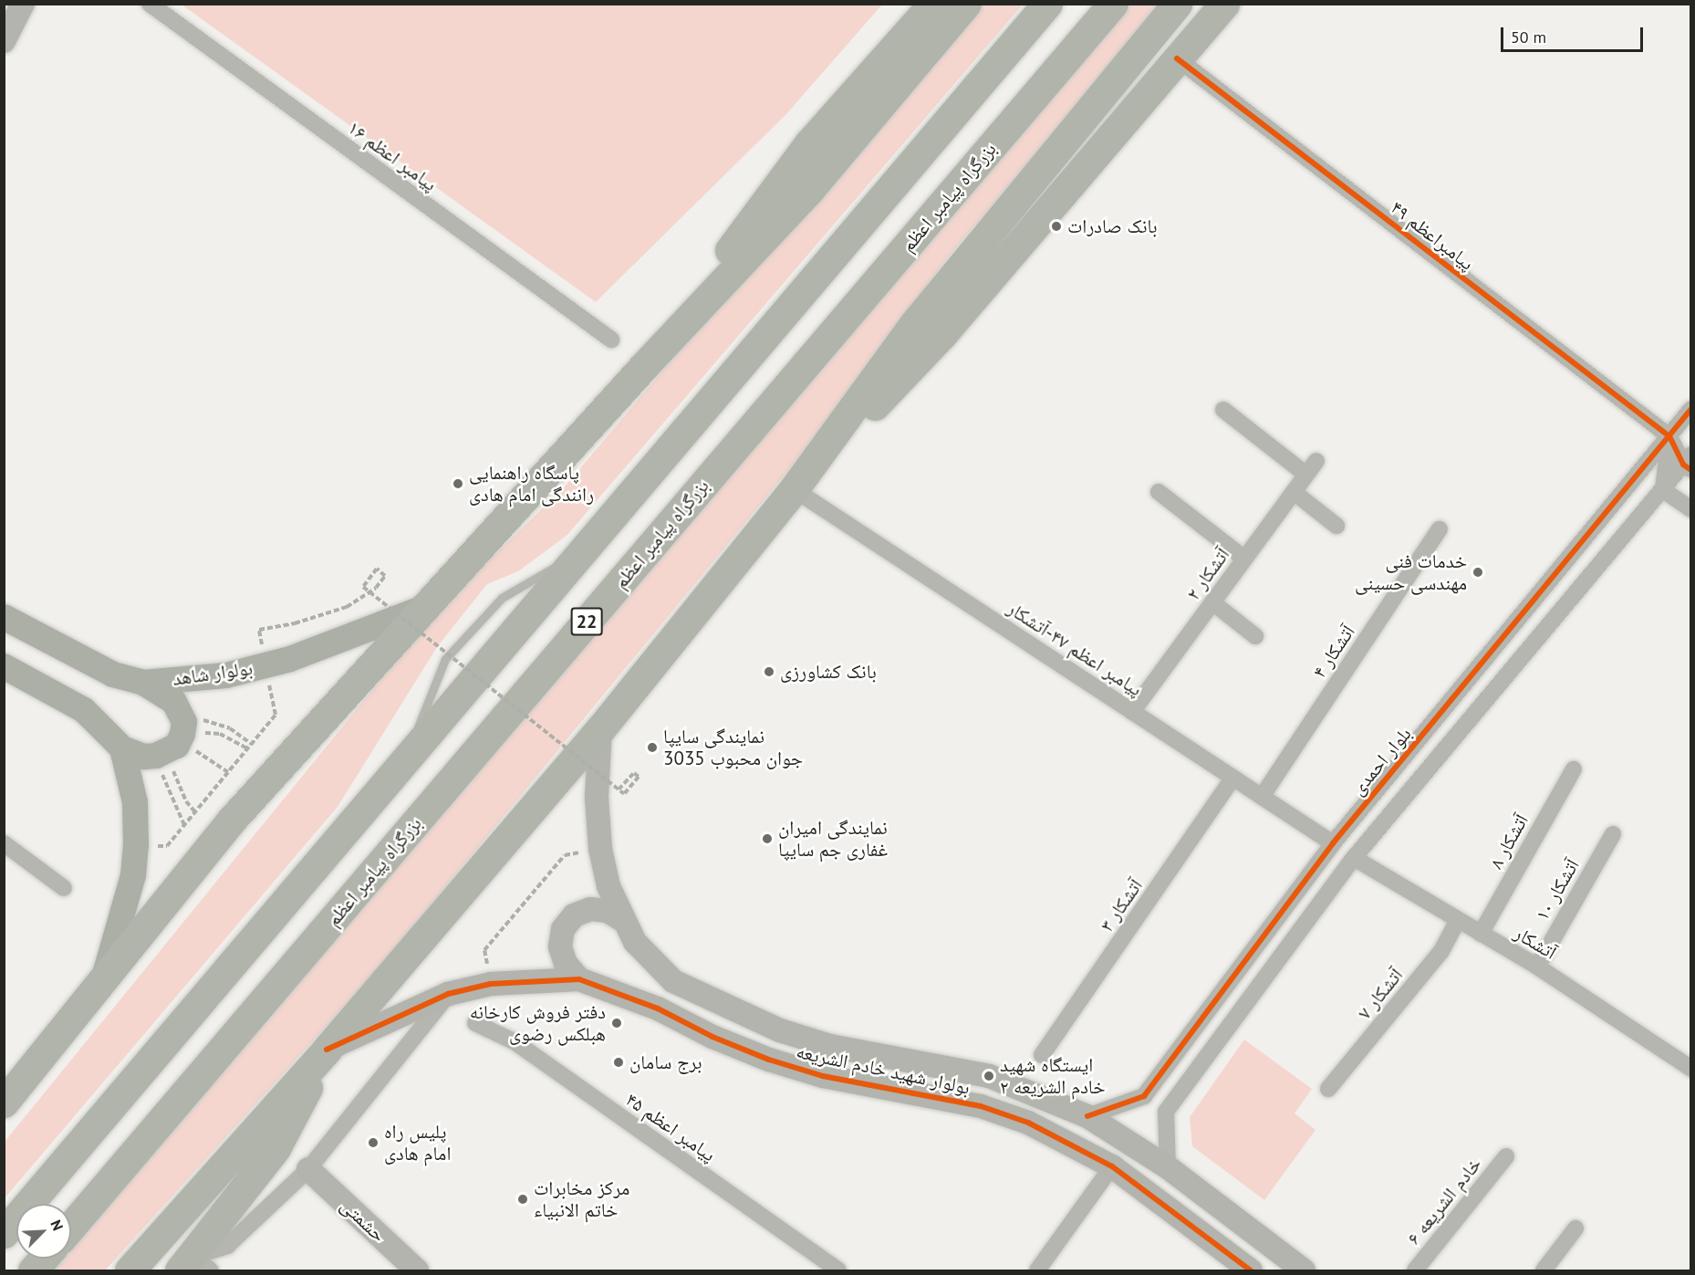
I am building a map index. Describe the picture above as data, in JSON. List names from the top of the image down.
{
  "streets": {
    "highway": ["بزرگراه پیامبر اعظم", "22"],
    "main road": ["بولوار شاهد"],
    "street": [
      "پیامبر اعظم ۱۶",
      "پیامبراعظم ۴۹",
      "آتشکار ۲",
      "پیامبر اعظم ۴۷-آتشکار",
      "آتشکار ۴",
      "بلوار احمدی",
      "آتشکار ۸",
      "آتشکار ۱۰",
      "آتشکار ۳",
      "آتشکار",
      "آتشکار ۷",
      "بولوار شهید خادم الشریعه",
      "پیامبر اعظم ۴۵",
      "خادم الشریعه ۶",
      "حشمتی"
    ]
  },
  "crossings": [
    ["پیامبراعظم ۴۹", "بلوار احمدی"],
    ["آتشکار ۲", "پیامبر اعظم ۴۷-آتشکار"],
    ["پیامبر اعظم ۴۷-آتشکار", "آتشکار ۴"],
    ["پیامبر اعظم ۴۷-آتشکار", "بلوار احمدی"],
    ["پیامبر اعظم ۴۷-آتشکار", "آتشکار ۳"],
    ["آتشکار ۸", "آتشکار"],
    ["آتشکار ۱۰", "آتشکار"],
    ["آتشکار", "آتشکار ۷"]
  ],
  "places": [
    "بانک صادرات",
    "پاسگاه راهنمایی رانندگی امام هادی",
    "خدمات فنی مهندسی حسینی",
    "بانک کشاورزی",
    "نمایندگی سایپا جوان محبوب 3035",
    "نمایندگی امیران غفاری جم سایپا",
    "دفتر فروش کارخانه هبلکس رضوی",
    "برج سامان",
    "ایستگاه شهید خادم الشریعه ۲",
    "پلیس راه امام هادی",
    "مرکز مخابرات خاتم الانبیاء"
  ],
  "scale_bar": "50 m",
  "north": "top right"
}
